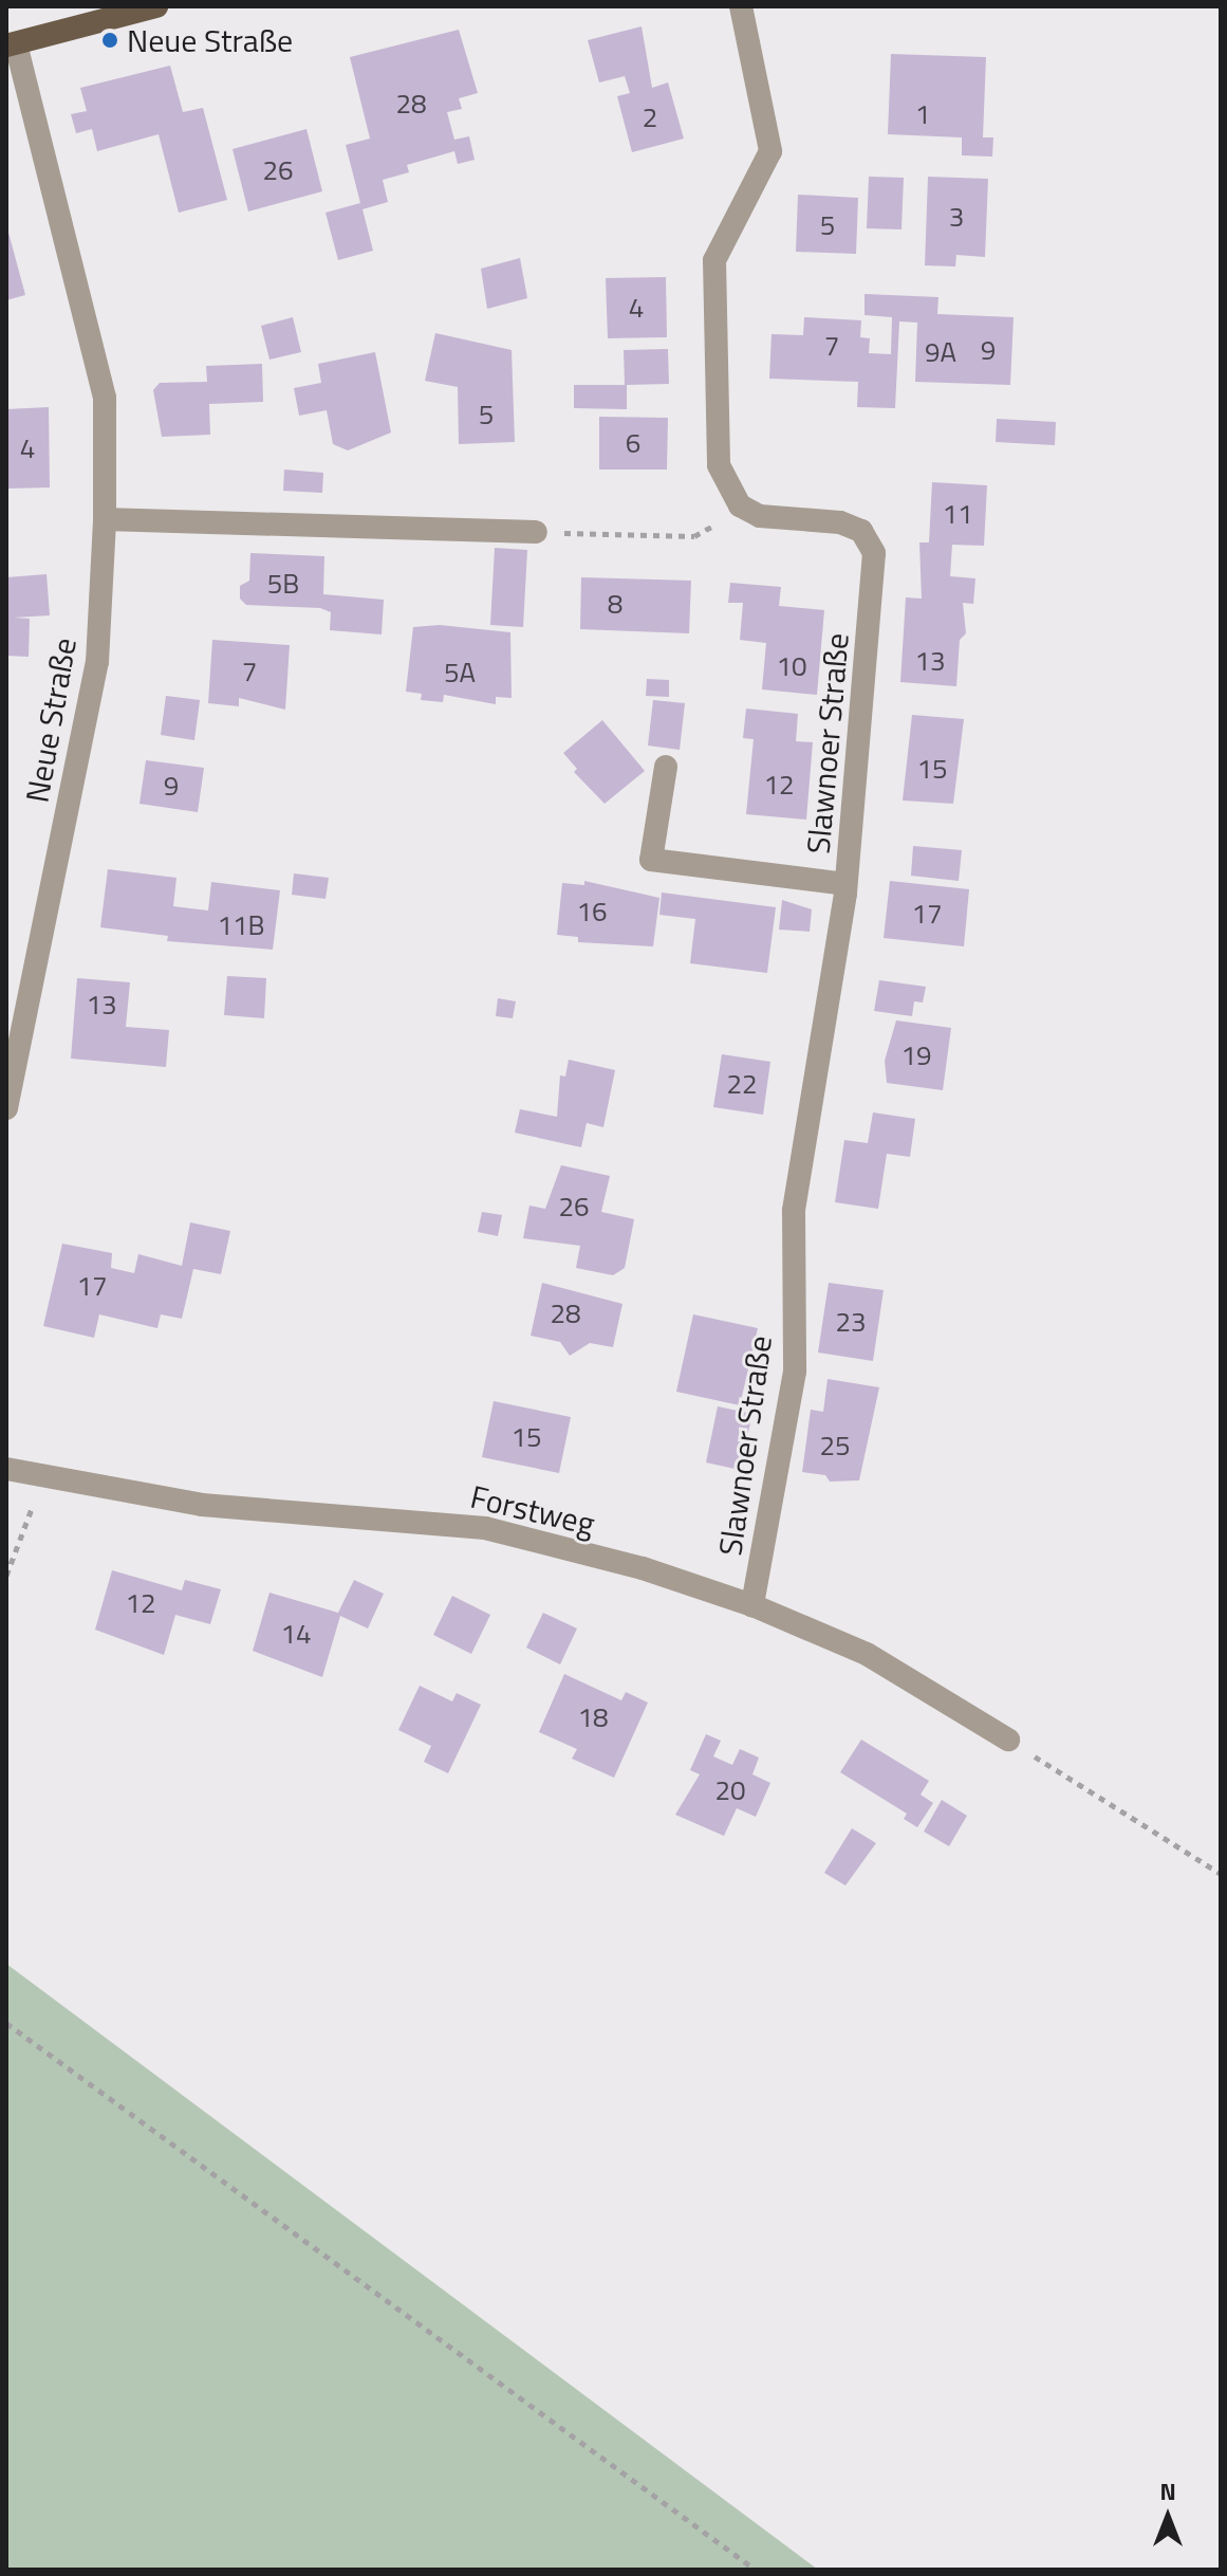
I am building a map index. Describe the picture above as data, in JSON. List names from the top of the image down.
{
  "streets": {
    "street": ["Neue Straße", "Slawnoer Straße", "Forstweg"]
  },
  "crossings": [
    ["Slawnoer Straße", "Forstweg"]
  ],
  "places": ["Neue Straße"],
  "house_numbers": [
    "28",
    "1",
    "2",
    "26",
    "3",
    "5",
    "4",
    "7",
    "9",
    "9A",
    "5",
    "6",
    "4",
    "11",
    "5B",
    "8",
    "13",
    "10",
    "7",
    "5A",
    "15",
    "12",
    "9",
    "16",
    "17",
    "11B",
    "13",
    "19",
    "22",
    "26",
    "17",
    "28",
    "23",
    "15",
    "25",
    "12",
    "14",
    "18",
    "20"
  ],
  "north": "top"
}
